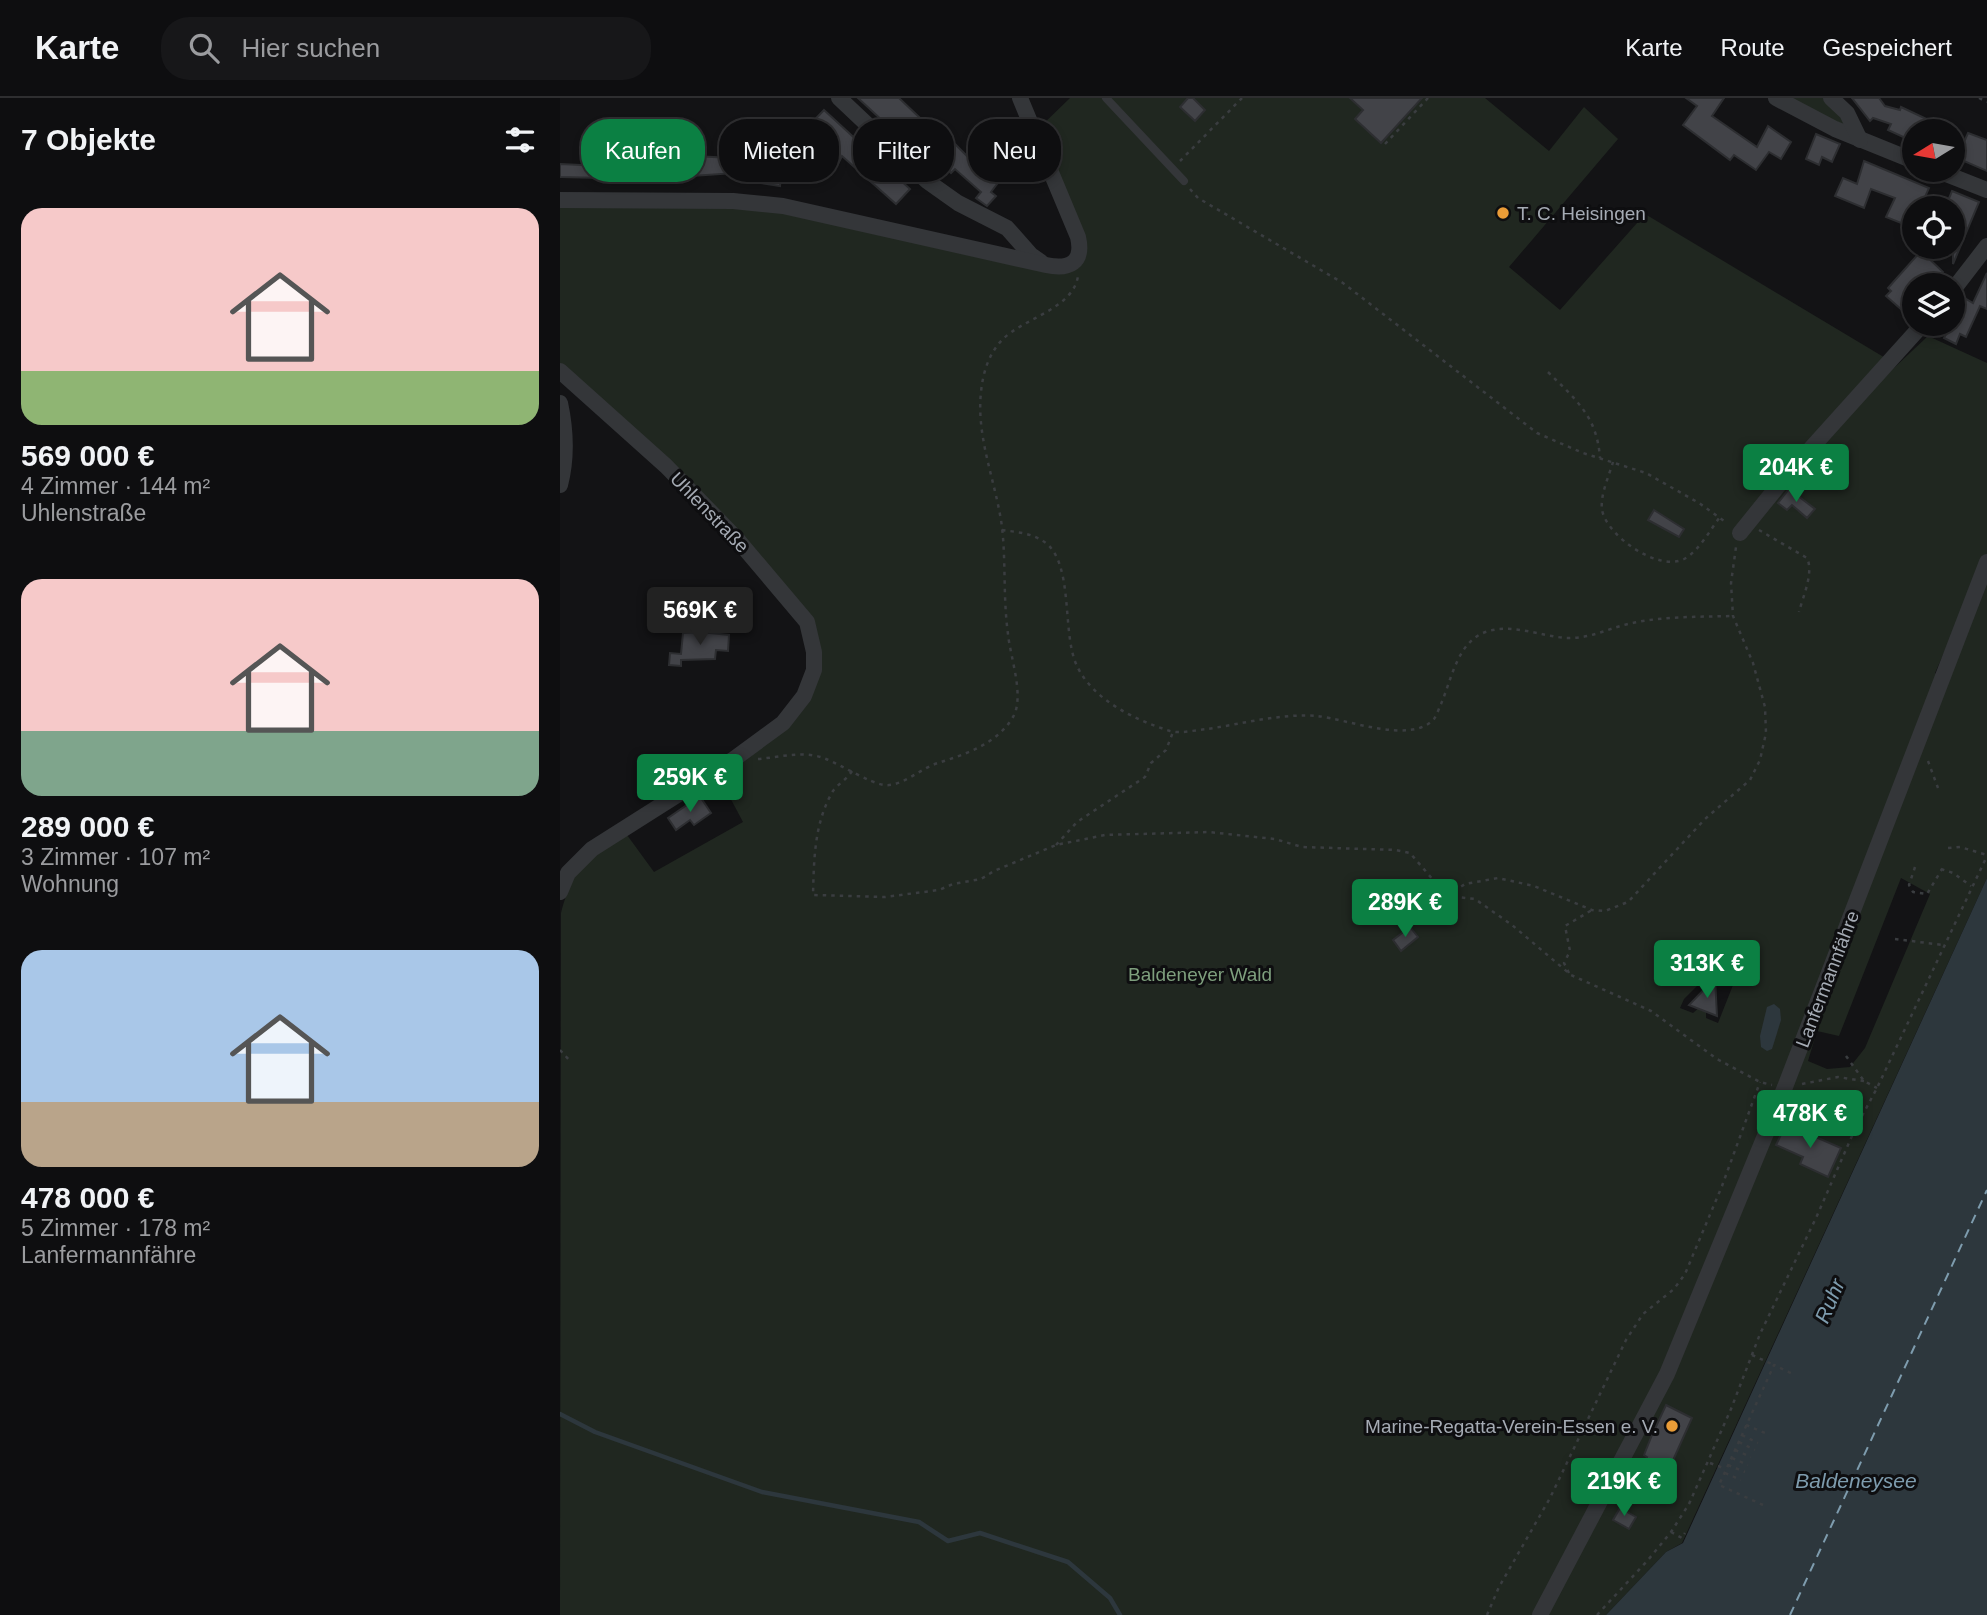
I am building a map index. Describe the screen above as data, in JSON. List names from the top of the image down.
{
  "streets": {
    "street": ["Uhlenstraße", "Lanfermannfähre"]
  },
  "water": ["Ruhr", "Baldeneysee"],
  "parks": ["Baldeneyer Wald"],
  "places": ["T. C. Heisingen", "Marine-Regatta-Verein-Essen e. V."],
  "north": "left",
  "page": {
    "header": "Karte",
    "search": "Hier suchen",
    "nav": ["Karte", "Route", "Gespeichert"],
    "heading": "7 Objekte",
    "chip": [
      "Kaufen",
      "Mieten",
      "Filter",
      "Neu"
    ],
    "list": [
      {
        "name": "569 000 €",
        "note": "4 Zimmer · 144 m² · Uhlenstraße"
      },
      {
        "name": "289 000 €",
        "note": "3 Zimmer · 107 m² · Wohnung"
      },
      {
        "name": "478 000 €",
        "note": "5 Zimmer · 178 m² · Lanfermannfähre"
      }
    ],
    "price": [
      "204K €",
      "569K €",
      "259K €",
      "289K €",
      "313K €",
      "478K €",
      "219K €"
    ]
  }
}
